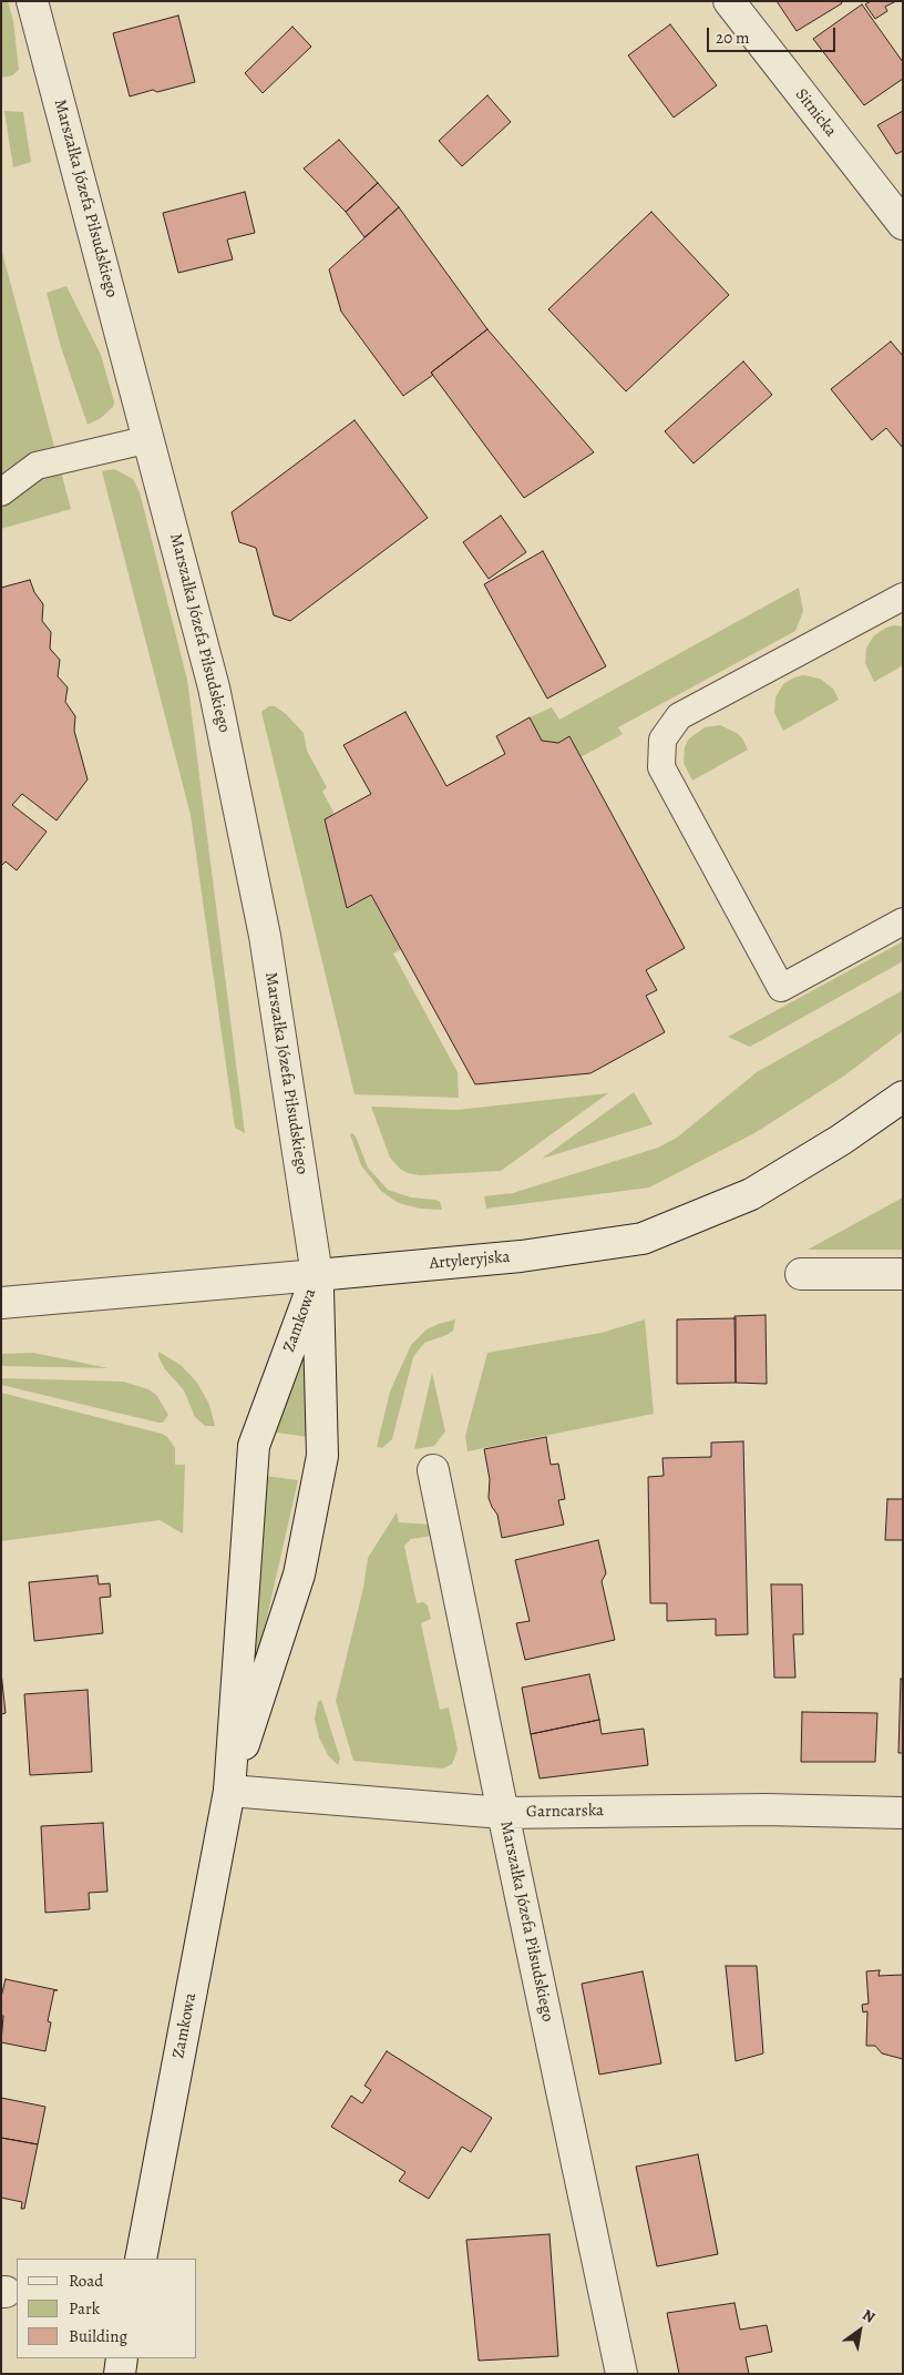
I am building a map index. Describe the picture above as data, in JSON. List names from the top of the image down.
{
  "streets": {
    "street": [
      "Sitnicka",
      "Marszałka Józefa Piłsudskiego",
      "Artyleryjska",
      "Zamkowa",
      "Garncarska"
    ]
  },
  "crossings": [
    ["Marszałka Józefa Piłsudskiego", "Artyleryjska"],
    ["Marszałka Józefa Piłsudskiego", "Zamkowa"],
    ["Marszałka Józefa Piłsudskiego", "Garncarska"],
    ["Artyleryjska", "Zamkowa"],
    ["Zamkowa", "Garncarska"]
  ],
  "legend": ["Road", "Park", "Building"],
  "scale_bar": "20 m",
  "north": "top right"
}
